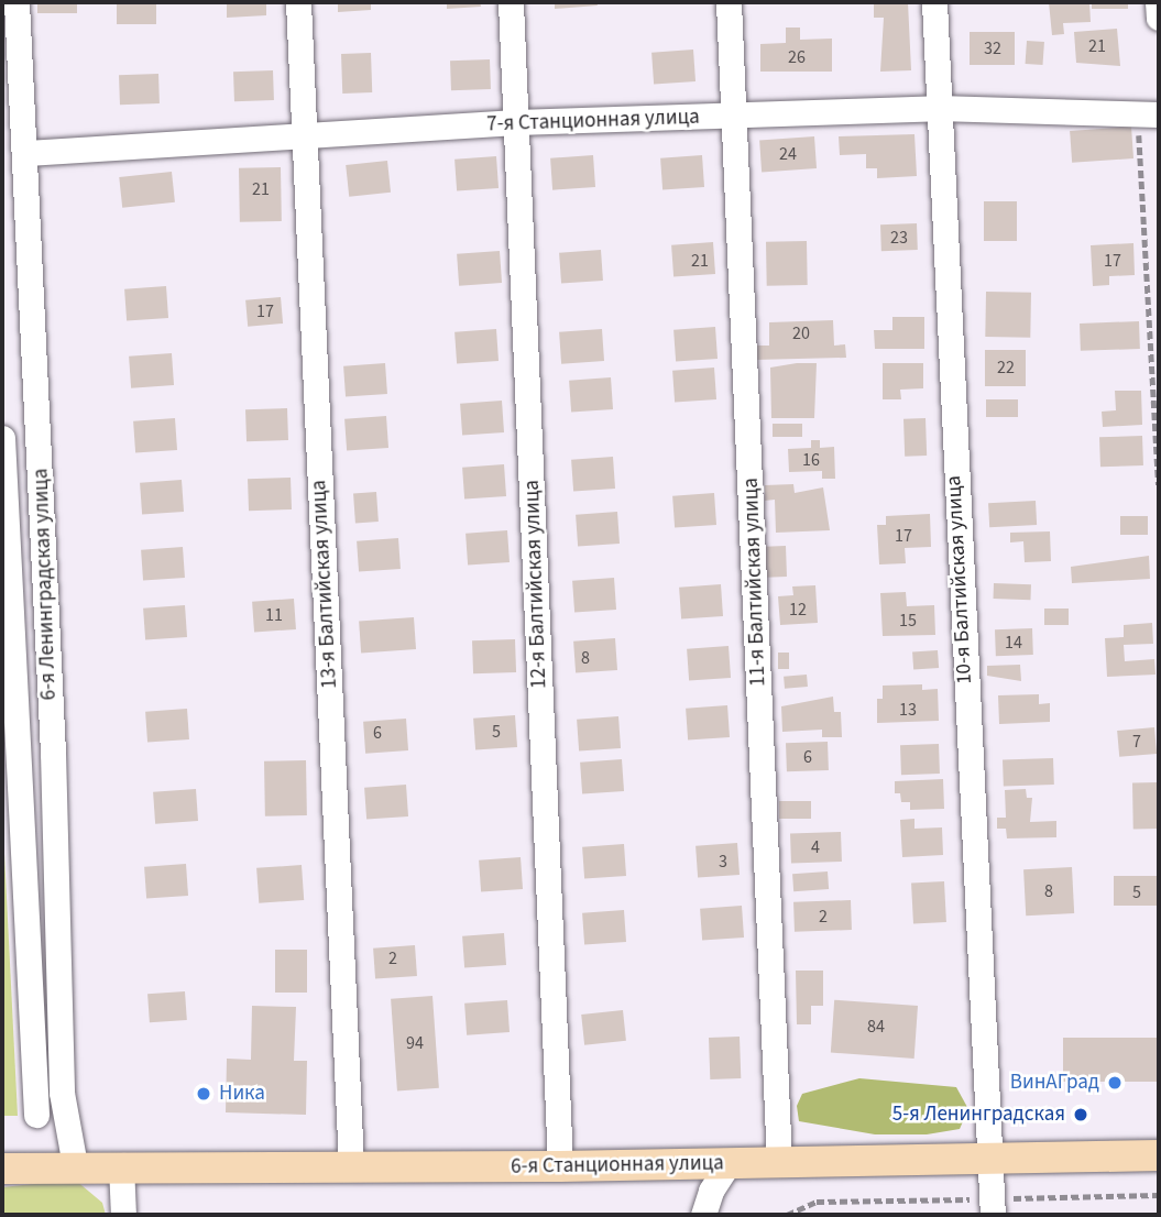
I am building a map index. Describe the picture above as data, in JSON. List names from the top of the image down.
{
  "streets": {
    "main road": ["6-я Станционная улица"],
    "street": [
      "7-я Станционная улица",
      "10-я Балтийская улица",
      "11-я Балтийская улица",
      "6-я Ленинградская улица",
      "13-я Балтийская улица",
      "12-я Балтийская улица"
    ]
  },
  "crossings": [
    ["7-я Станционная улица", "10-я Балтийская улица"],
    ["7-я Станционная улица", "11-я Балтийская улица"],
    ["7-я Станционная улица", "6-я Ленинградская улица"],
    ["7-я Станционная улица", "13-я Балтийская улица"],
    ["7-я Станционная улица", "12-я Балтийская улица"],
    ["10-я Балтийская улица", "6-я Станционная улица"],
    ["11-я Балтийская улица", "6-я Станционная улица"],
    ["6-я Ленинградская улица", "6-я Станционная улица"],
    ["13-я Балтийская улица", "6-я Станционная улица"],
    ["12-я Балтийская улица", "6-я Станционная улица"]
  ],
  "places": ["ВинАГрад", "Ника", "5-я Ленинградская"],
  "house_numbers": [
    "21",
    "32",
    "26",
    "24",
    "21",
    "23",
    "21",
    "17",
    "17",
    "20",
    "22",
    "16",
    "17",
    "12",
    "11",
    "15",
    "14",
    "8",
    "13",
    "5",
    "6",
    "7",
    "6",
    "4",
    "3",
    "8",
    "5",
    "2",
    "2",
    "84",
    "94"
  ]
}
